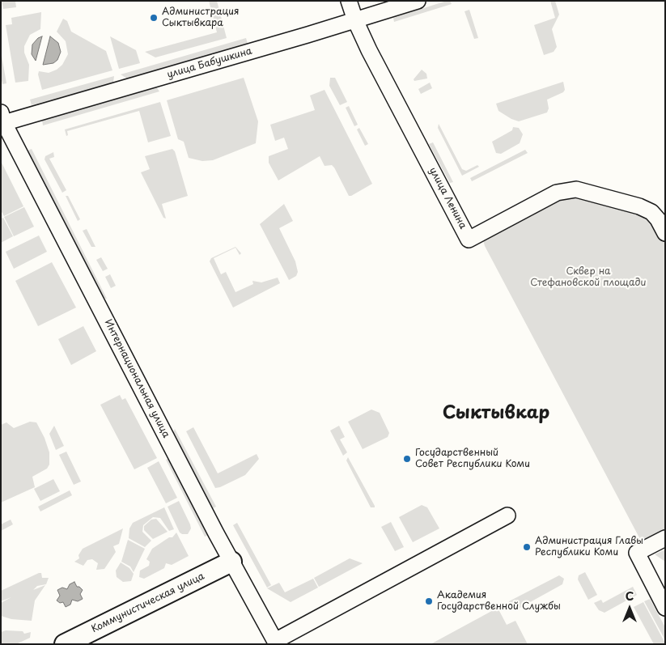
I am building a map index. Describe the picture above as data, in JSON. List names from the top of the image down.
{
  "streets": {
    "main road": ["Коммунистическая улица"],
    "street": ["улица Бабушкина", "улица Ленина", "Интернациональная улица"]
  },
  "crossings": [
    ["улица Бабушкина", "улица Ленина"],
    ["улица Бабушкина", "Интернациональная улица"],
    ["Интернациональная улица", "Коммунистическая улица"]
  ],
  "districts": ["Сыктывкар"],
  "parks": ["Сквер на Стефановской площади"],
  "places": [
    "Администрация Сыктывкара",
    "Государственный Совет Республики Коми",
    "Администрация Главы Республики Коми",
    "Академия Государственной Службы"
  ],
  "north": "top"
}
